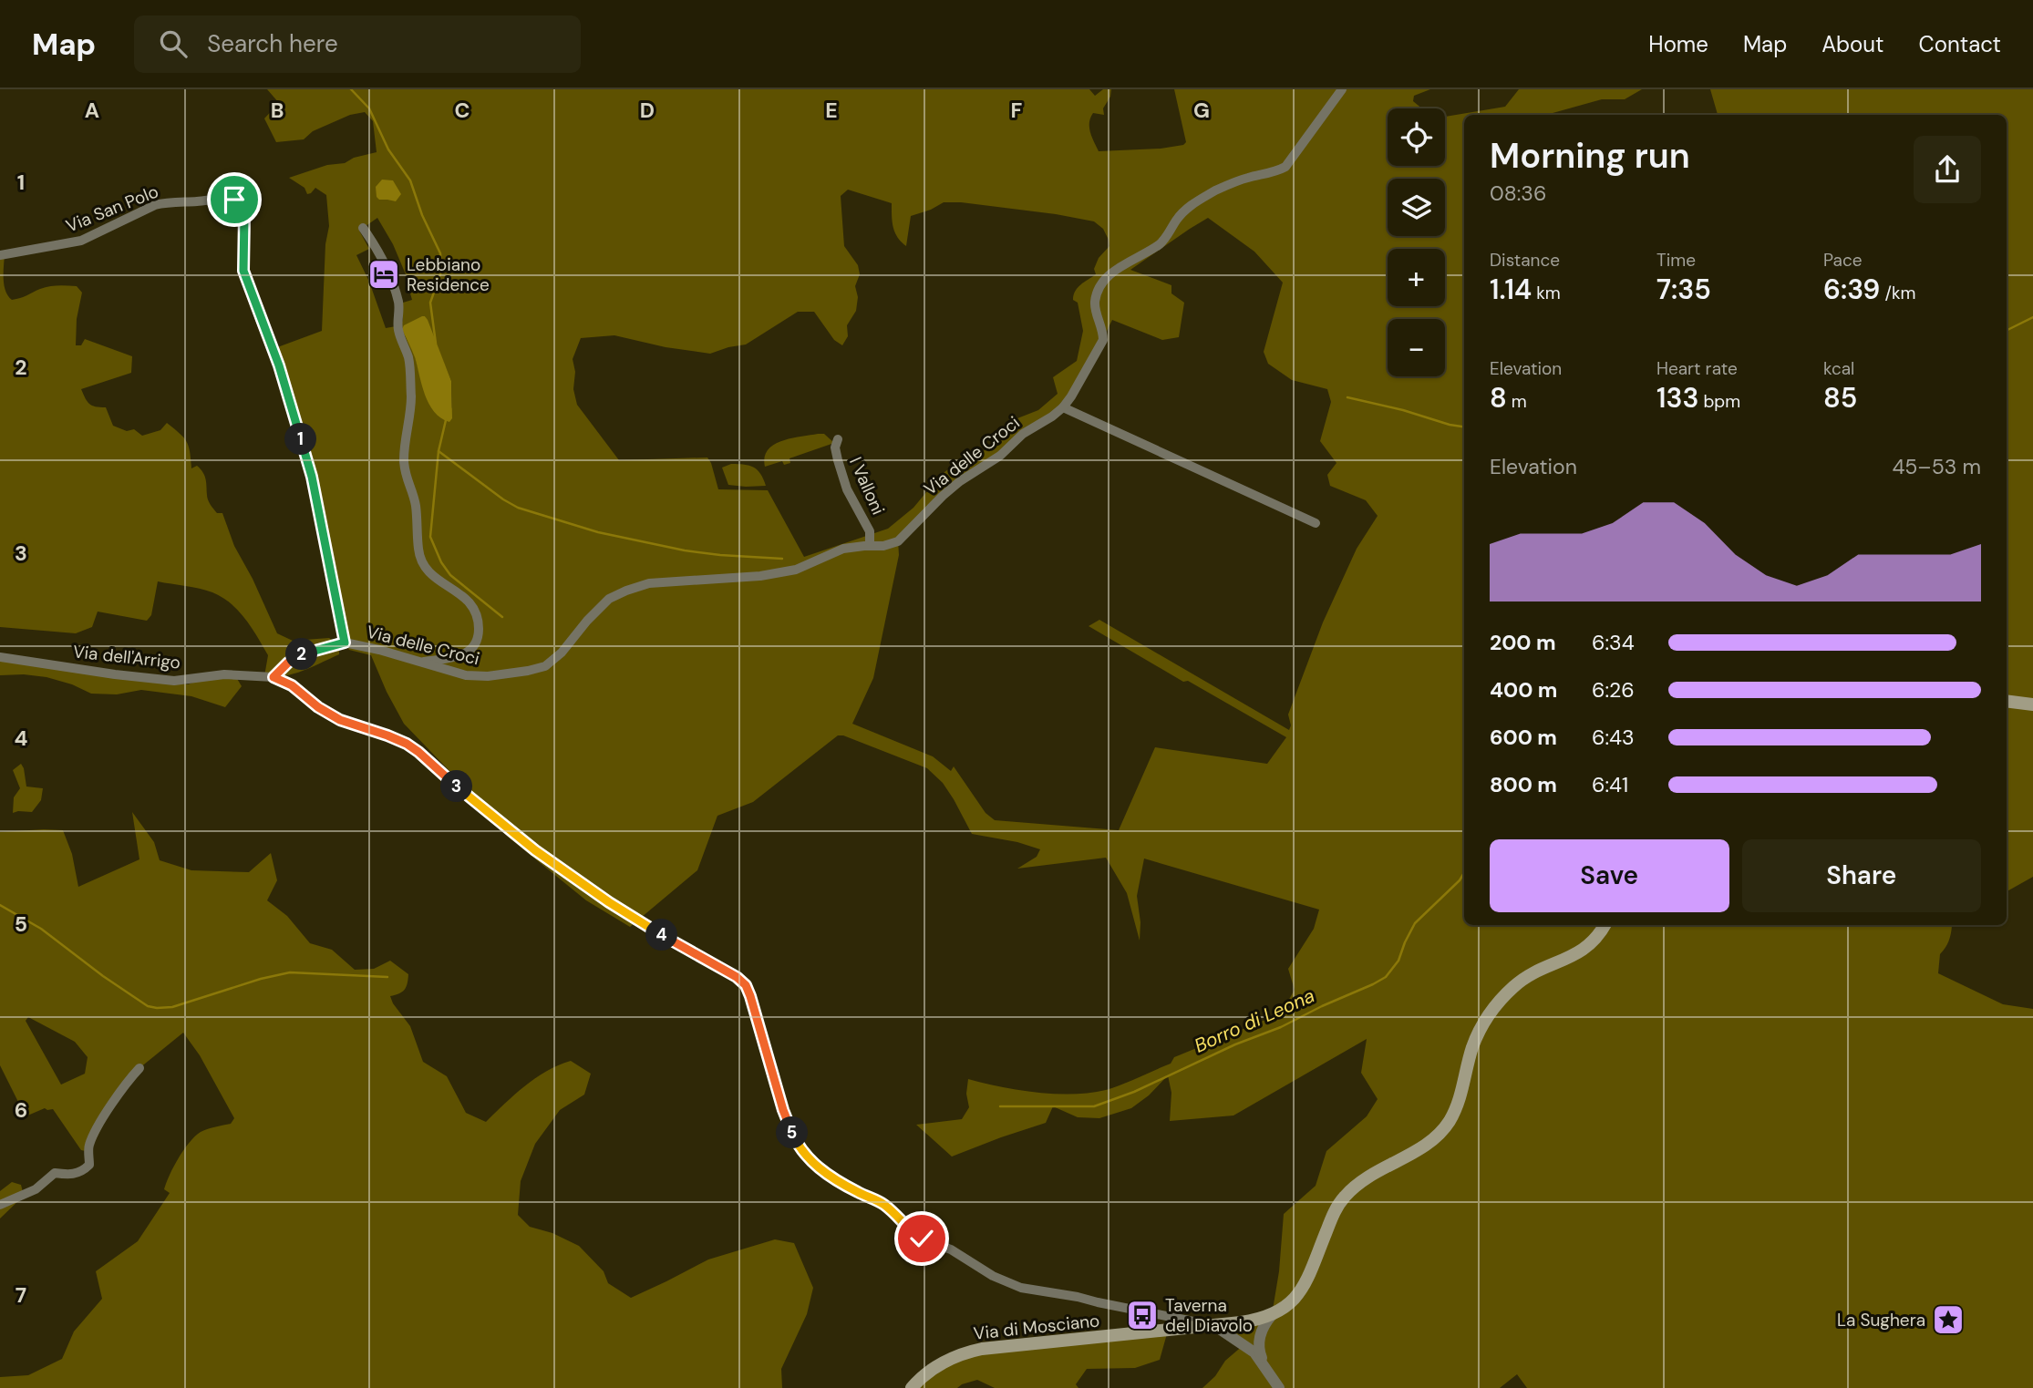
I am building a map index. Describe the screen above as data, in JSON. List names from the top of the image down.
{
  "streets": {
    "main road": ["Via di Mosciano"],
    "street": [
      "Via San Polo",
      "Via delle Croci",
      "I Valloni",
      "Via dell'Arrigo"
    ]
  },
  "crossings": [
    ["Via San Polo", "Via delle Croci"],
    ["Via delle Croci", "I Valloni"],
    ["Via delle Croci", "Via dell'Arrigo"],
    ["Via dell'Arrigo", "Via di Mosciano"]
  ],
  "water": ["Borro di Leona"],
  "places": {
    "hotel": ["Lebbiano Residence"],
    "bus stop": ["Taverna del Diavolo"],
    "place": ["La Sughera"]
  },
  "page": {
    "header": "Map",
    "search": "Search here",
    "nav": [
      "Home",
      "Map",
      "About",
      "Contact"
    ],
    "map_buttons": ["+", "−"],
    "heading": ["Morning run", "08:36"],
    "stats": [
      ["Distance", "1.14 km"],
      ["Time", "7:35"],
      ["Pace", "6:39 /km"],
      ["Elevation", "8 m"],
      ["Heart rate", "133 bpm"],
      ["kcal", "85"]
    ],
    "pins": [
      "1",
      "2",
      "3",
      "4",
      "5"
    ],
    "chart": ["Elevation", "45–53 m"],
    "list": [
      {
        "name": "200 m",
        "note": "6:34"
      },
      {
        "name": "400 m",
        "note": "6:26"
      },
      {
        "name": "600 m",
        "note": "6:43"
      },
      {
        "name": "800 m",
        "note": "6:41"
      }
    ],
    "buttons": ["Save", "Share"]
  },
  "grid": {
    "columns": [
      "A",
      "B",
      "C",
      "D",
      "E",
      "F",
      "G"
    ],
    "rows": [
      "1",
      "2",
      "3",
      "4",
      "5",
      "6",
      "7"
    ]
  }
}
